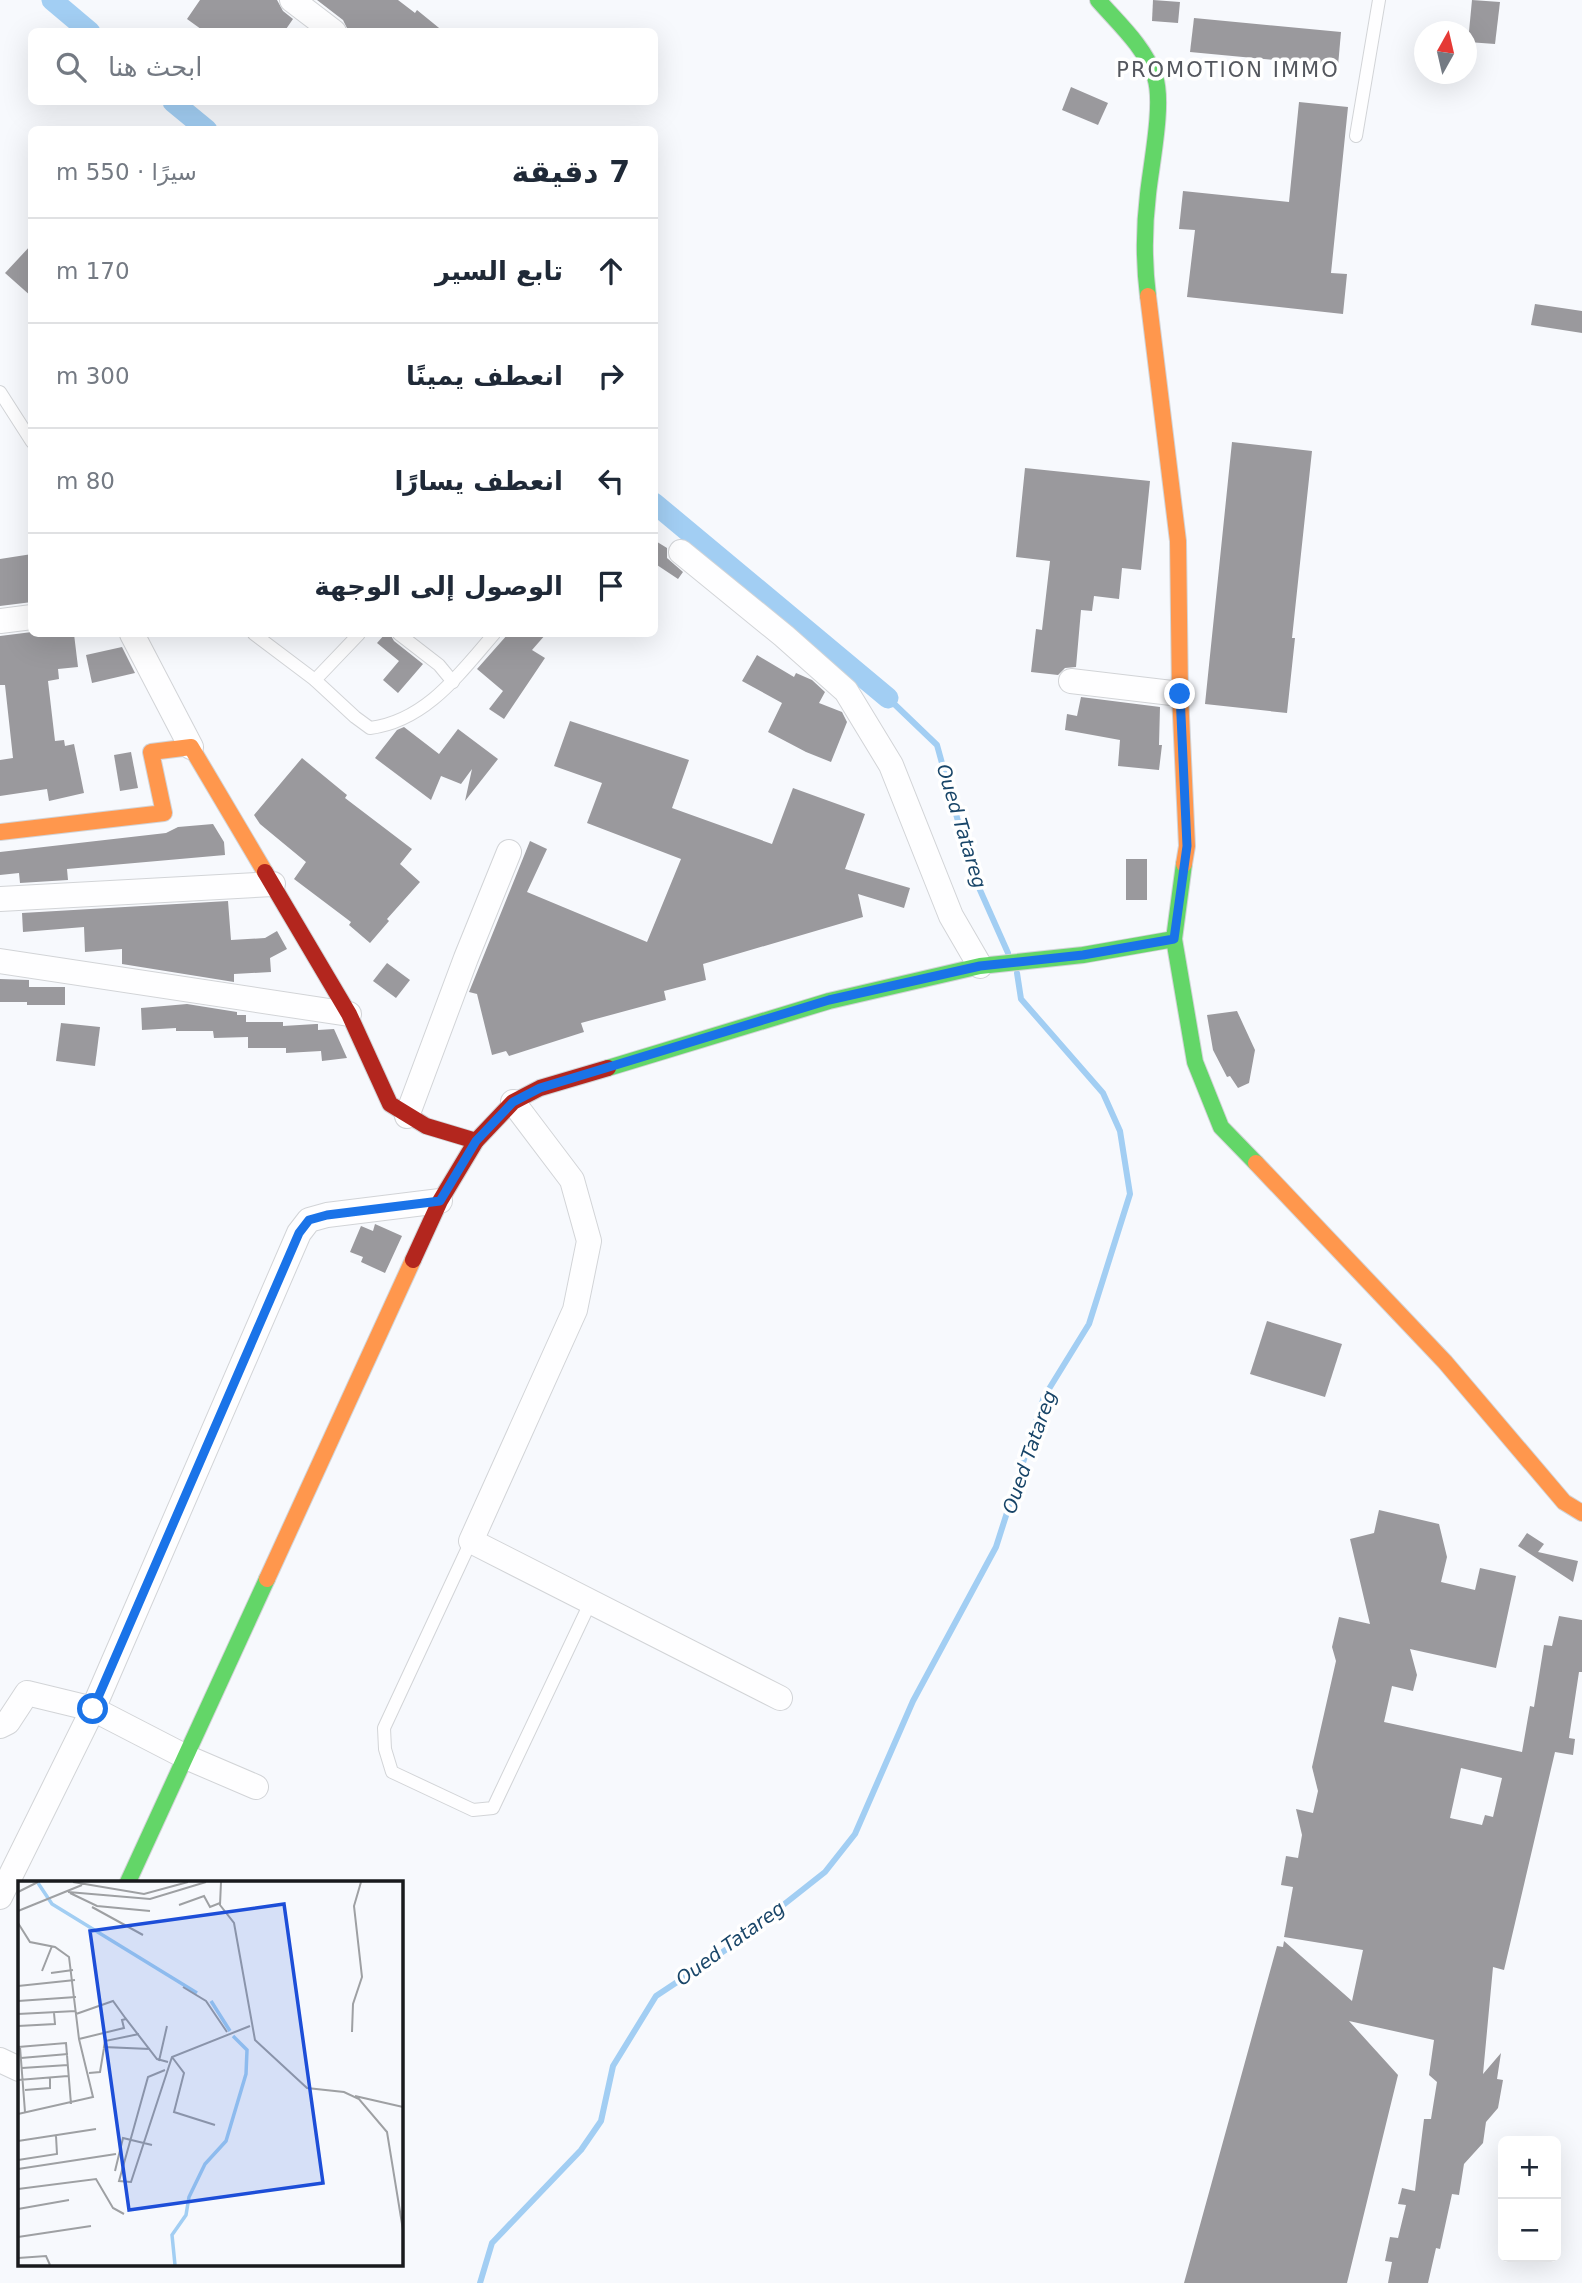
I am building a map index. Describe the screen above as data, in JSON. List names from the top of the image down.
{
  "districts": ["PROMOTION IMMO"],
  "water": ["Oued Tatareg"],
  "north": "top",
  "page": {
    "search": "ابحث هنا",
    "heading": ["7 دقيقة", "سيرًا · 550 m"],
    "list": [
      ["تابع السير", "170 m"],
      ["انعطف يمينًا", "300 m"],
      ["انعطف يسارًا", "80 m"],
      "الوصول إلى الوجهة"
    ],
    "map_buttons": ["+", "−"]
  }
}
